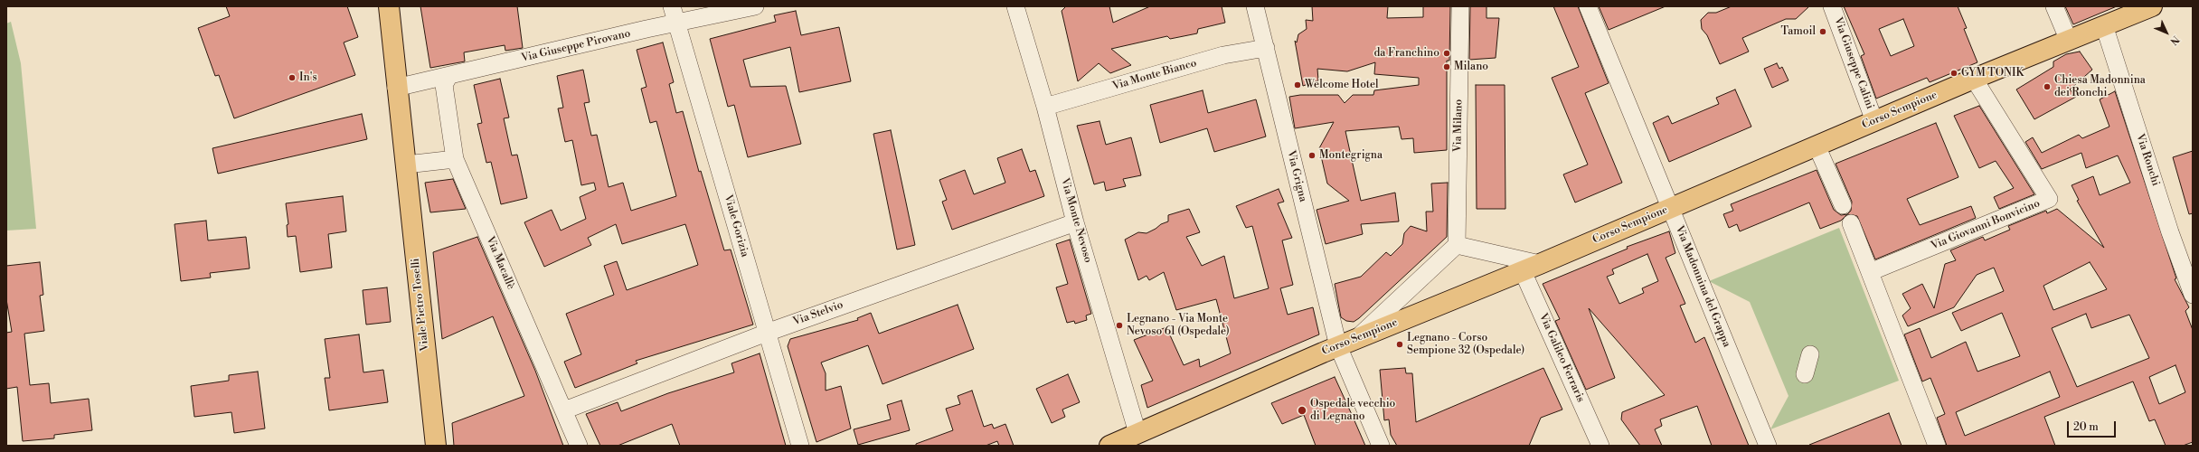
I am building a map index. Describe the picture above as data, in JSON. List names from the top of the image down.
{
  "streets": {
    "main road": ["Corso Sempione", "Viale Pietro Toselli"],
    "street": [
      "Via Giuseppe Pirovano",
      "Via Giuseppe Calini",
      "Via Monte Bianco",
      "Via Milano",
      "Via Ronchi",
      "Via Grigna",
      "Via Monte Nevoso",
      "Via Giovanni Bonvicino",
      "Viale Gorizia",
      "Via Macallè",
      "Via Madonnina del Grappa",
      "Via Stelvio",
      "Via Galileo Ferraris"
    ]
  },
  "crossings": [
    ["Via Giuseppe Pirovano", "Viale Gorizia"],
    ["Via Giuseppe Pirovano", "Via Macallè"],
    ["Via Giuseppe Pirovano", "Viale Pietro Toselli"],
    ["Via Giuseppe Calini", "Corso Sempione"],
    ["Via Monte Bianco", "Via Grigna"],
    ["Via Monte Bianco", "Via Monte Nevoso"],
    ["Corso Sempione", "Via Ronchi"],
    ["Corso Sempione", "Via Grigna"],
    ["Corso Sempione", "Via Monte Nevoso"],
    ["Corso Sempione", "Via Giovanni Bonvicino"],
    ["Corso Sempione", "Via Madonnina del Grappa"],
    ["Corso Sempione", "Via Galileo Ferraris"],
    ["Via Monte Nevoso", "Via Stelvio"],
    ["Viale Gorizia", "Via Stelvio"],
    ["Via Macallè", "Via Stelvio"]
  ],
  "places": [
    "Tamoil",
    "da Franchino",
    "Milano",
    "GYM TONIK",
    "In's",
    "Welcome Hotel",
    "Chiesa Madonnina dei Ronchi",
    "Montegrigna",
    "Legnano - Via Monte Nevoso 61 (Ospedale)",
    "Legnano - Corso Sempione 32 (Ospedale)",
    "Ospedale vecchio di Legnano"
  ],
  "scale_bar": "20 m",
  "north": "bottom right"
}
